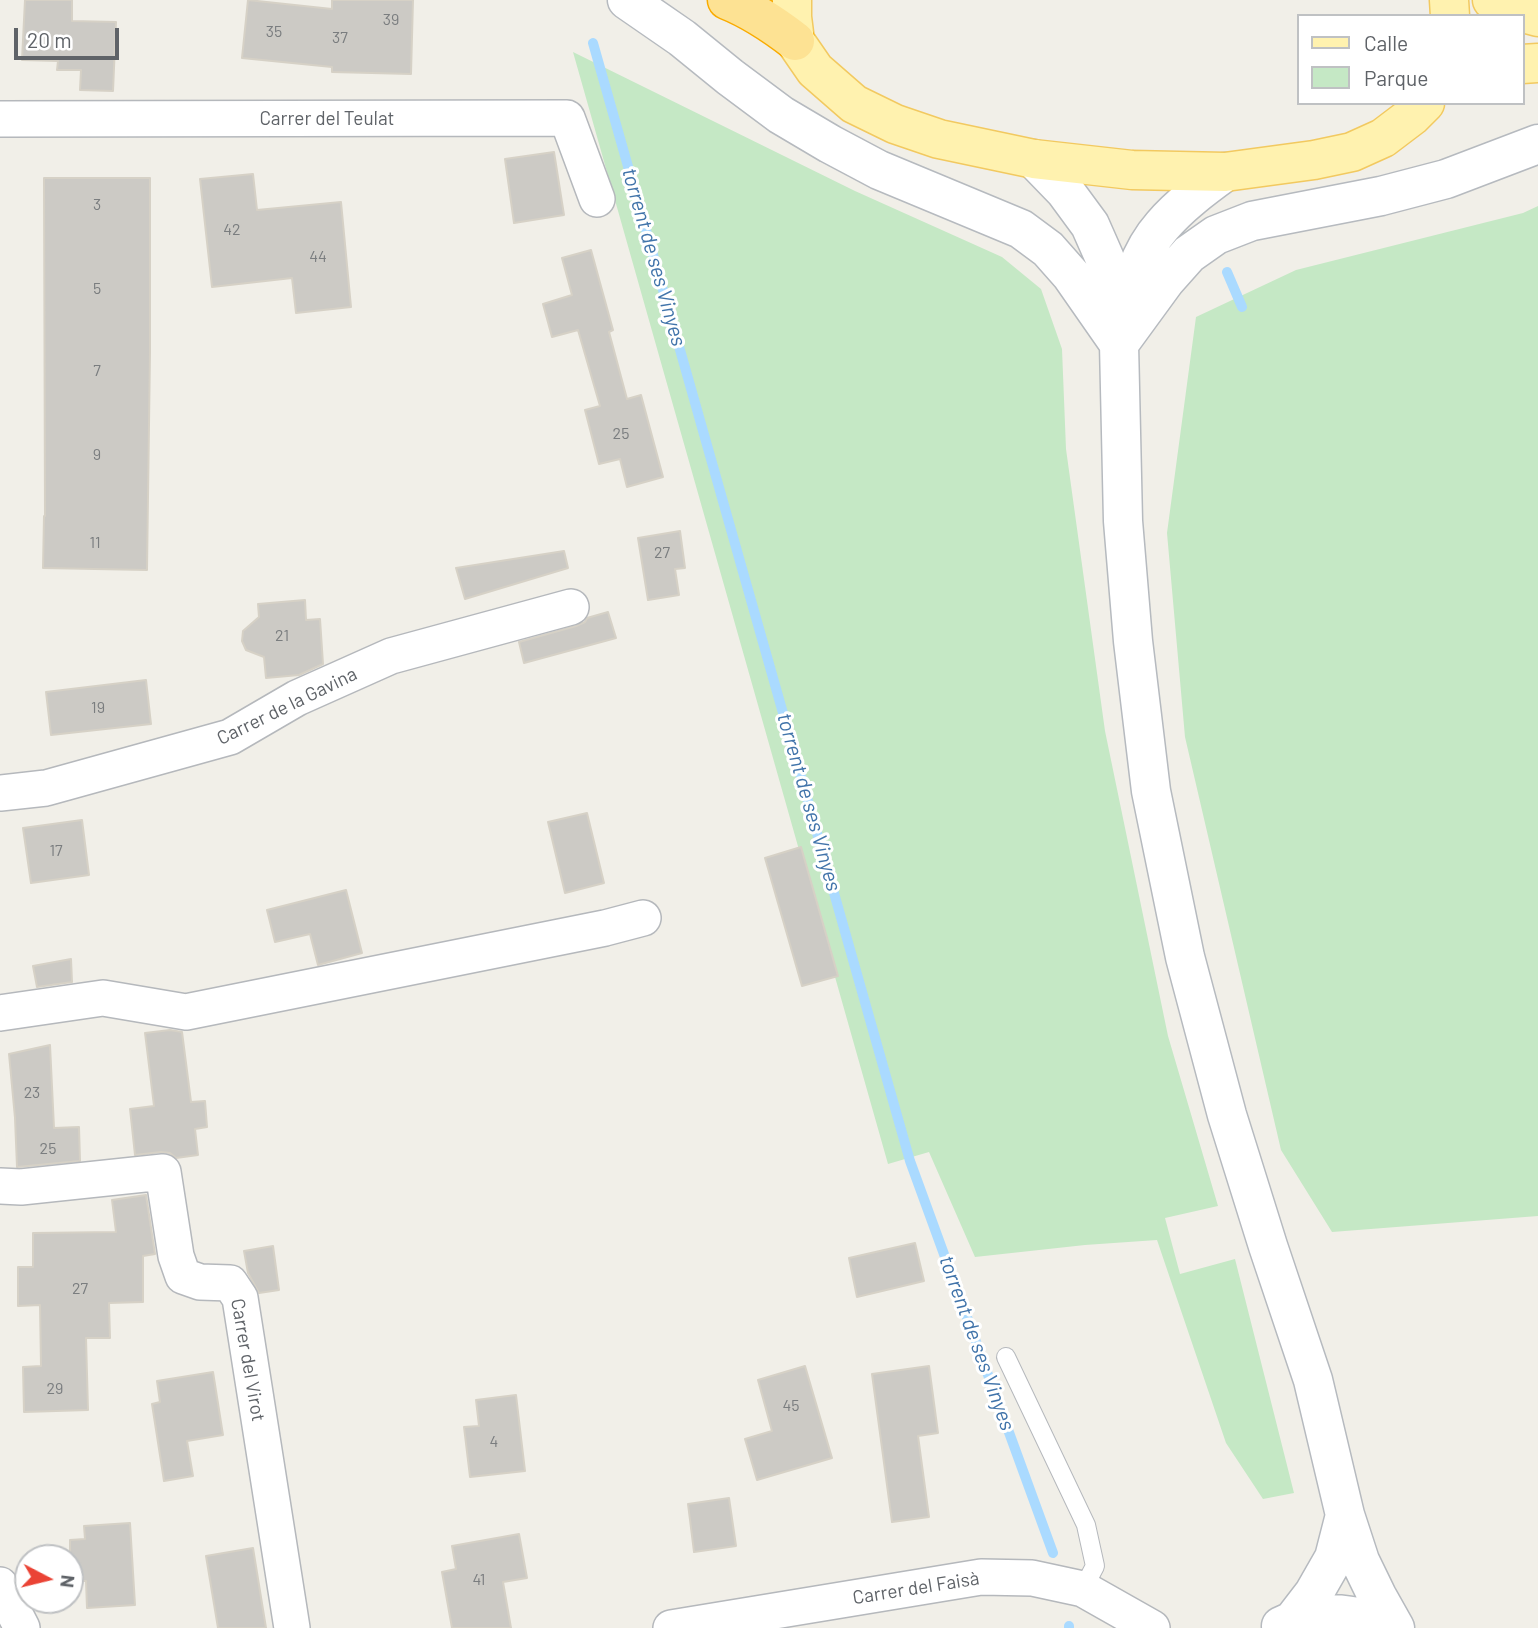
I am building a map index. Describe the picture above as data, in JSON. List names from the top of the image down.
{
  "streets": {
    "street": [
      "Carrer del Teulat",
      "Carrer de la Gavina",
      "Carrer del Virot",
      "Carrer del Faisà"
    ]
  },
  "water": ["torrent de ses Vinyes"],
  "house_numbers": [
    "39",
    "35",
    "37",
    "3",
    "42",
    "44",
    "5",
    "7",
    "25",
    "9",
    "11",
    "27",
    "21",
    "19",
    "17",
    "23",
    "25",
    "27",
    "29",
    "45",
    "4",
    "41"
  ],
  "legend": ["Calle", "Parque"],
  "scale_bar": "20 m",
  "north": "right"
}
